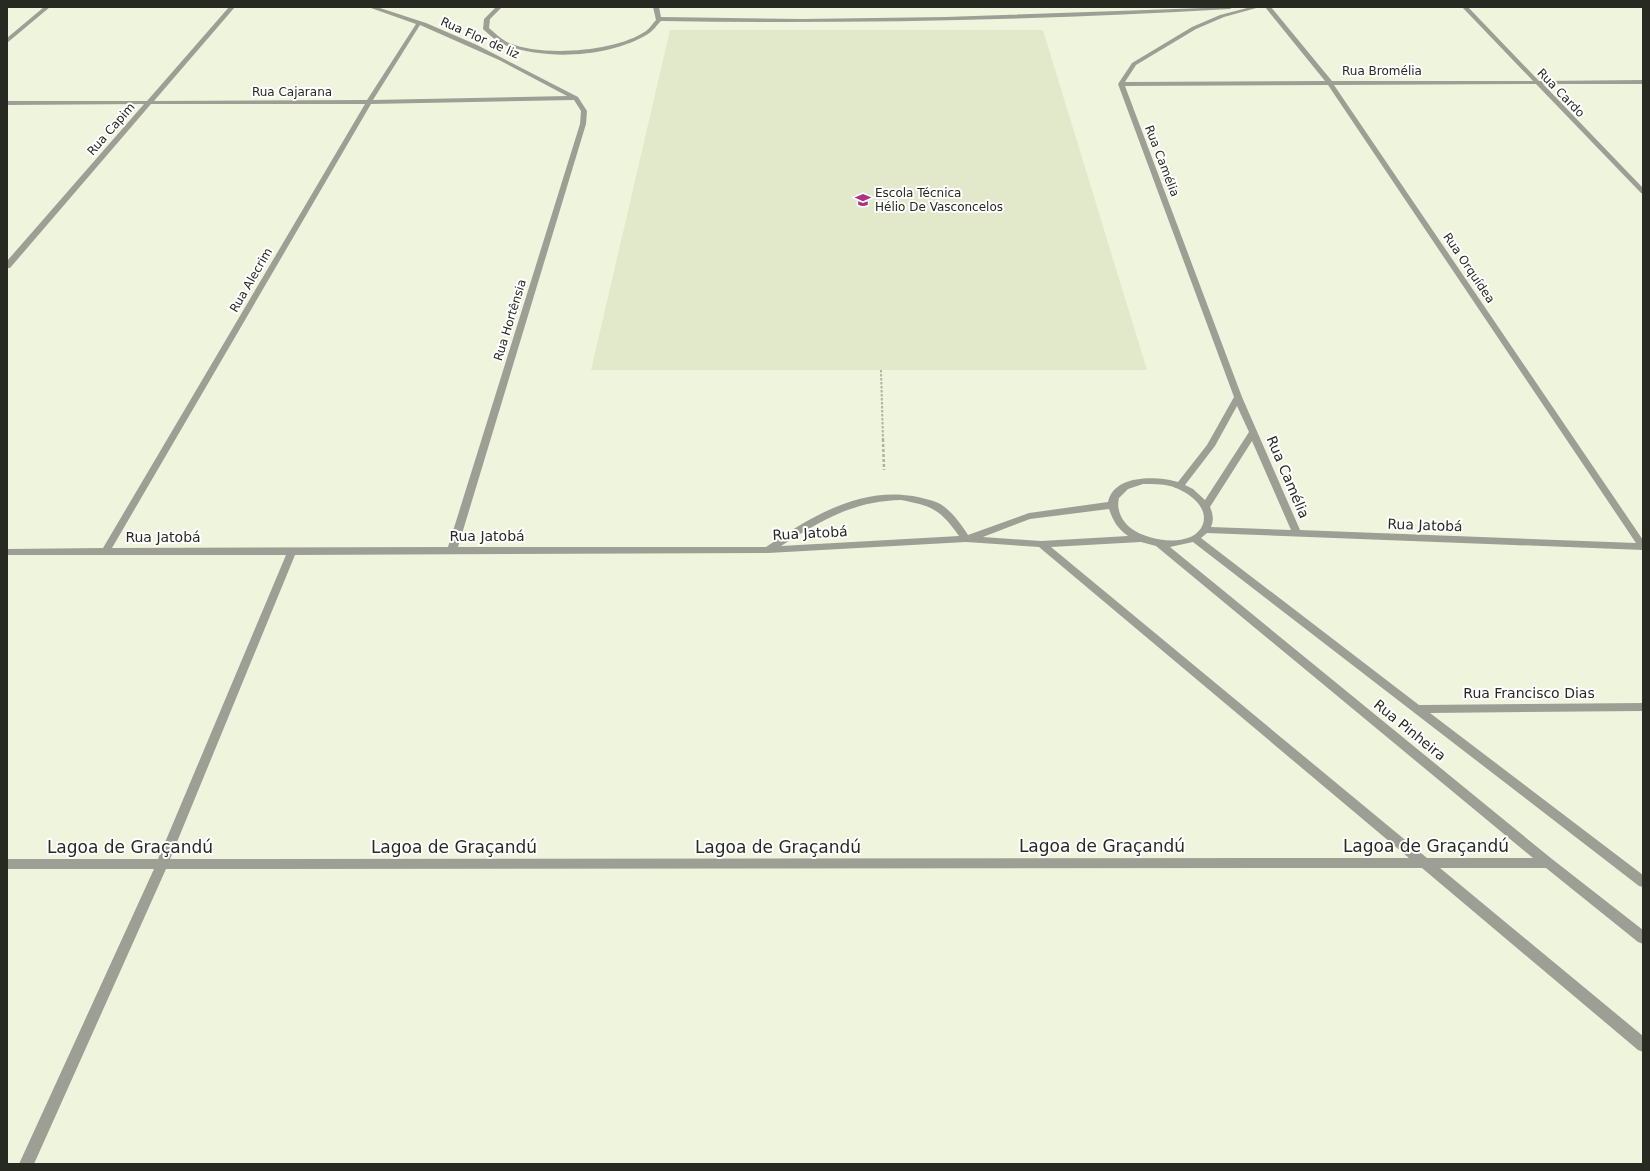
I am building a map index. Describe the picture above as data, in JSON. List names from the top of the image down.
{
  "streets": {
    "street": [
      "Rua Flor de liz",
      "Rua Bromélia",
      "Rua Cajarana",
      "Rua Cardo",
      "Rua Capim",
      "Rua Camélia",
      "Rua Orquídea",
      "Rua Alecrim",
      "Rua Hortênsia",
      "Rua Jatobá",
      "Rua Francisco Dias",
      "Rua Pinheira",
      "Lagoa de Graçandú"
    ]
  },
  "crossings": [
    ["Rua Flor de liz", "Rua Cajarana"],
    ["Rua Flor de liz", "Rua Alecrim"],
    ["Rua Flor de liz", "Rua Hortênsia"],
    ["Rua Bromélia", "Rua Cardo"],
    ["Rua Bromélia", "Rua Camélia"],
    ["Rua Bromélia", "Rua Orquídea"],
    ["Rua Cajarana", "Rua Capim"],
    ["Rua Cajarana", "Rua Alecrim"],
    ["Rua Cajarana", "Rua Hortênsia"],
    ["Rua Camélia", "Rua Jatobá"],
    ["Rua Camélia", "Rua Pinheira"],
    ["Rua Orquídea", "Rua Jatobá"],
    ["Rua Alecrim", "Rua Jatobá"],
    ["Rua Hortênsia", "Rua Jatobá"],
    ["Rua Jatobá", "Rua Pinheira"],
    ["Rua Francisco Dias", "Rua Pinheira"],
    ["Rua Pinheira", "Lagoa de Graçandú"]
  ],
  "places": {
    "school or university": ["Escola Técnica Hélio De Vasconcelos"]
  }
}
